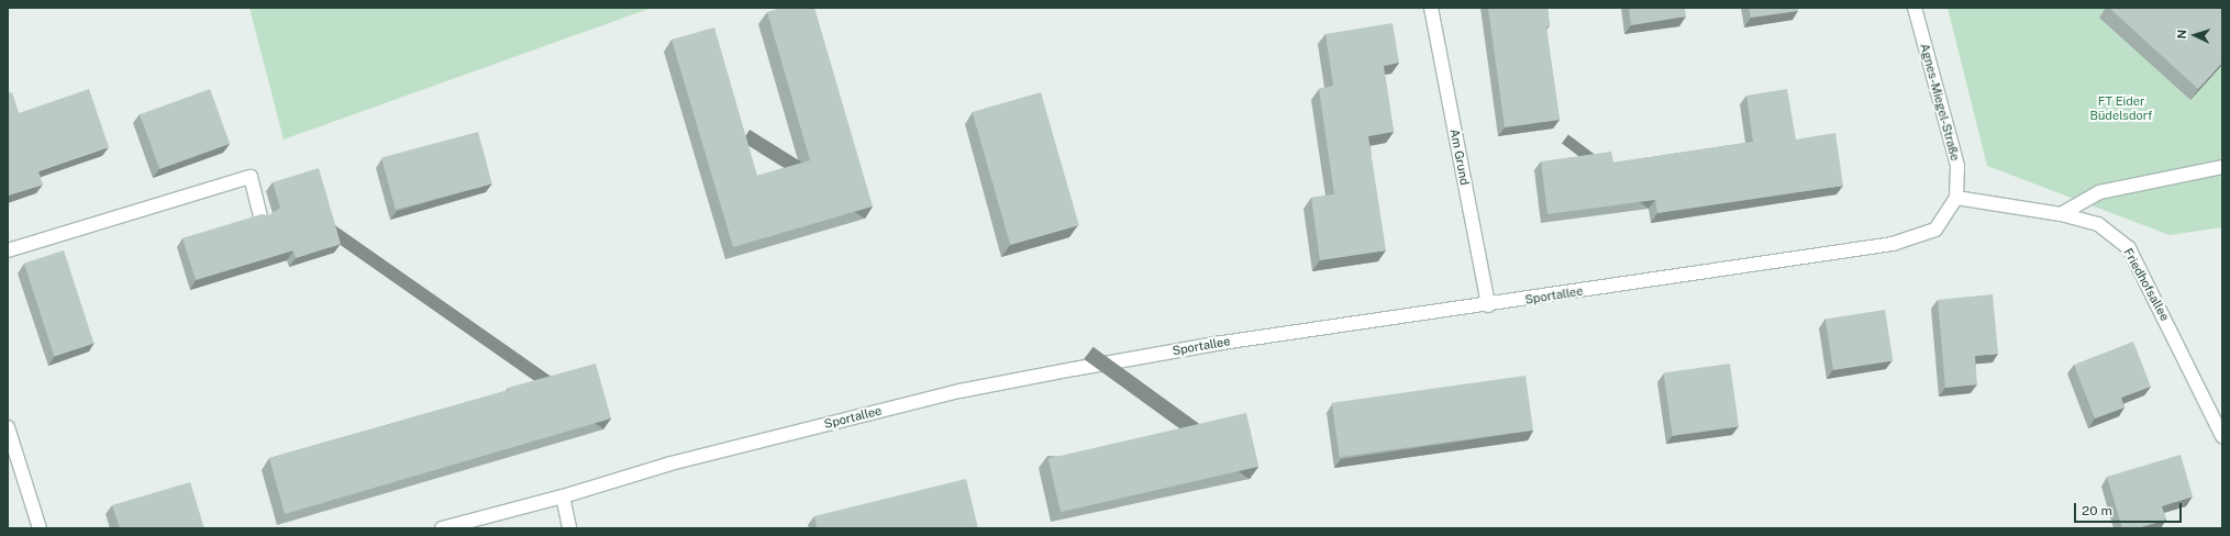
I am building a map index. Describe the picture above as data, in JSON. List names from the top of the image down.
{
  "streets": {
    "street": [
      "Agnes-Miegel-Straße",
      "Am Grund",
      "Friedhofsallee",
      "Sportallee"
    ]
  },
  "crossings": [
    ["Agnes-Miegel-Straße", "Friedhofsallee"],
    ["Agnes-Miegel-Straße", "Sportallee"],
    ["Am Grund", "Sportallee"],
    ["Friedhofsallee", "Sportallee"]
  ],
  "parks": ["FT Eider Büdelsdorf"],
  "scale_bar": "20 m",
  "north": "left"
}
